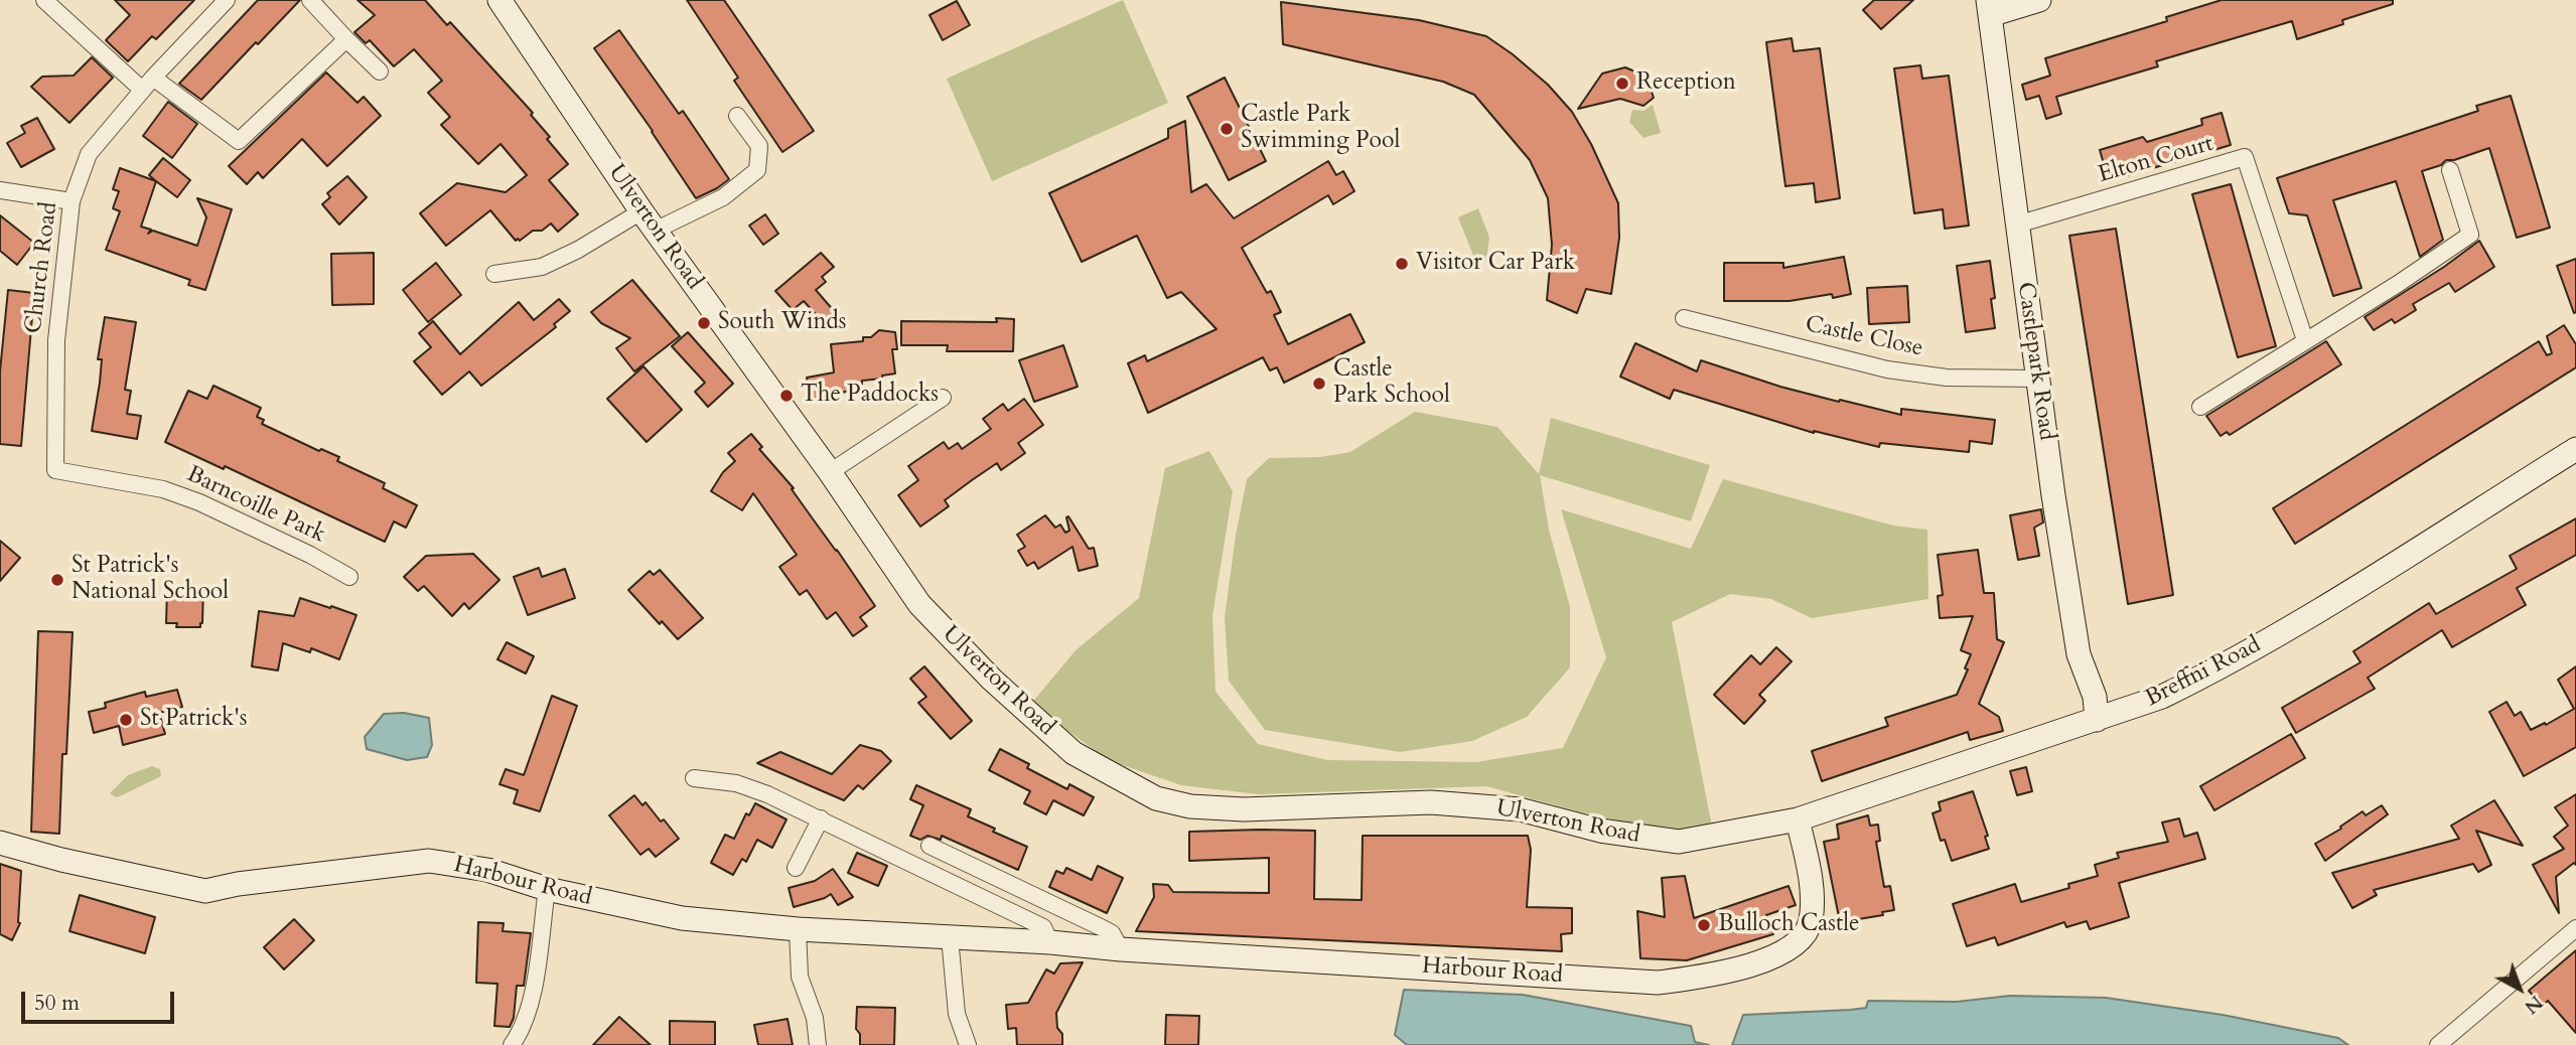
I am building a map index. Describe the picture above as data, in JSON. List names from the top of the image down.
{
  "streets": {
    "street": [
      "Elton Court",
      "Ulverton Road",
      "Church Road",
      "Castle Close",
      "Castlepark Road",
      "Barncoille Park",
      "Breffni Road",
      "Harbour Road"
    ]
  },
  "crossings": [
    ["Elton Court", "Castlepark Road"],
    ["Ulverton Road", "Breffni Road"],
    ["Ulverton Road", "Harbour Road"],
    ["Church Road", "Barncoille Park"],
    ["Castle Close", "Castlepark Road"],
    ["Castlepark Road", "Breffni Road"],
    ["Breffni Road", "Harbour Road"]
  ],
  "places": [
    "Reception",
    "Castle Park Swimming Pool",
    "Visitor Car Park",
    "South Winds",
    "Castle Park School",
    "The Paddocks",
    "St Patrick's National School",
    "St Patrick's",
    "Bulloch Castle"
  ],
  "scale_bar": "50 m",
  "north": "bottom right"
}
